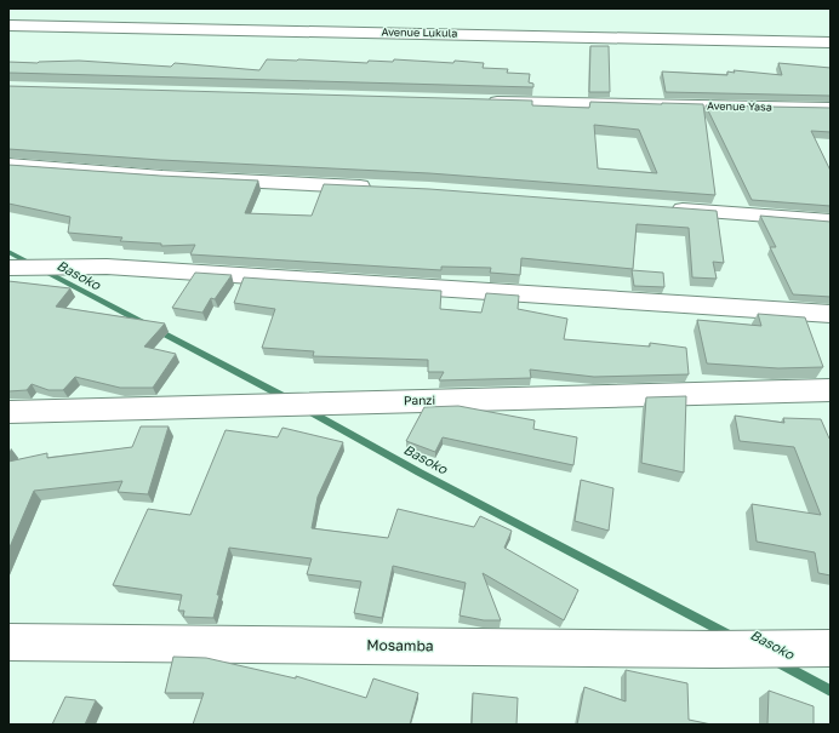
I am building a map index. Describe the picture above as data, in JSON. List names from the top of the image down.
{
  "streets": {
    "street": [
      "Avenue Lukula",
      "Avenue Yasa",
      "Panzi",
      "Mosamba"
    ]
  },
  "water": ["Basoko"]
}
